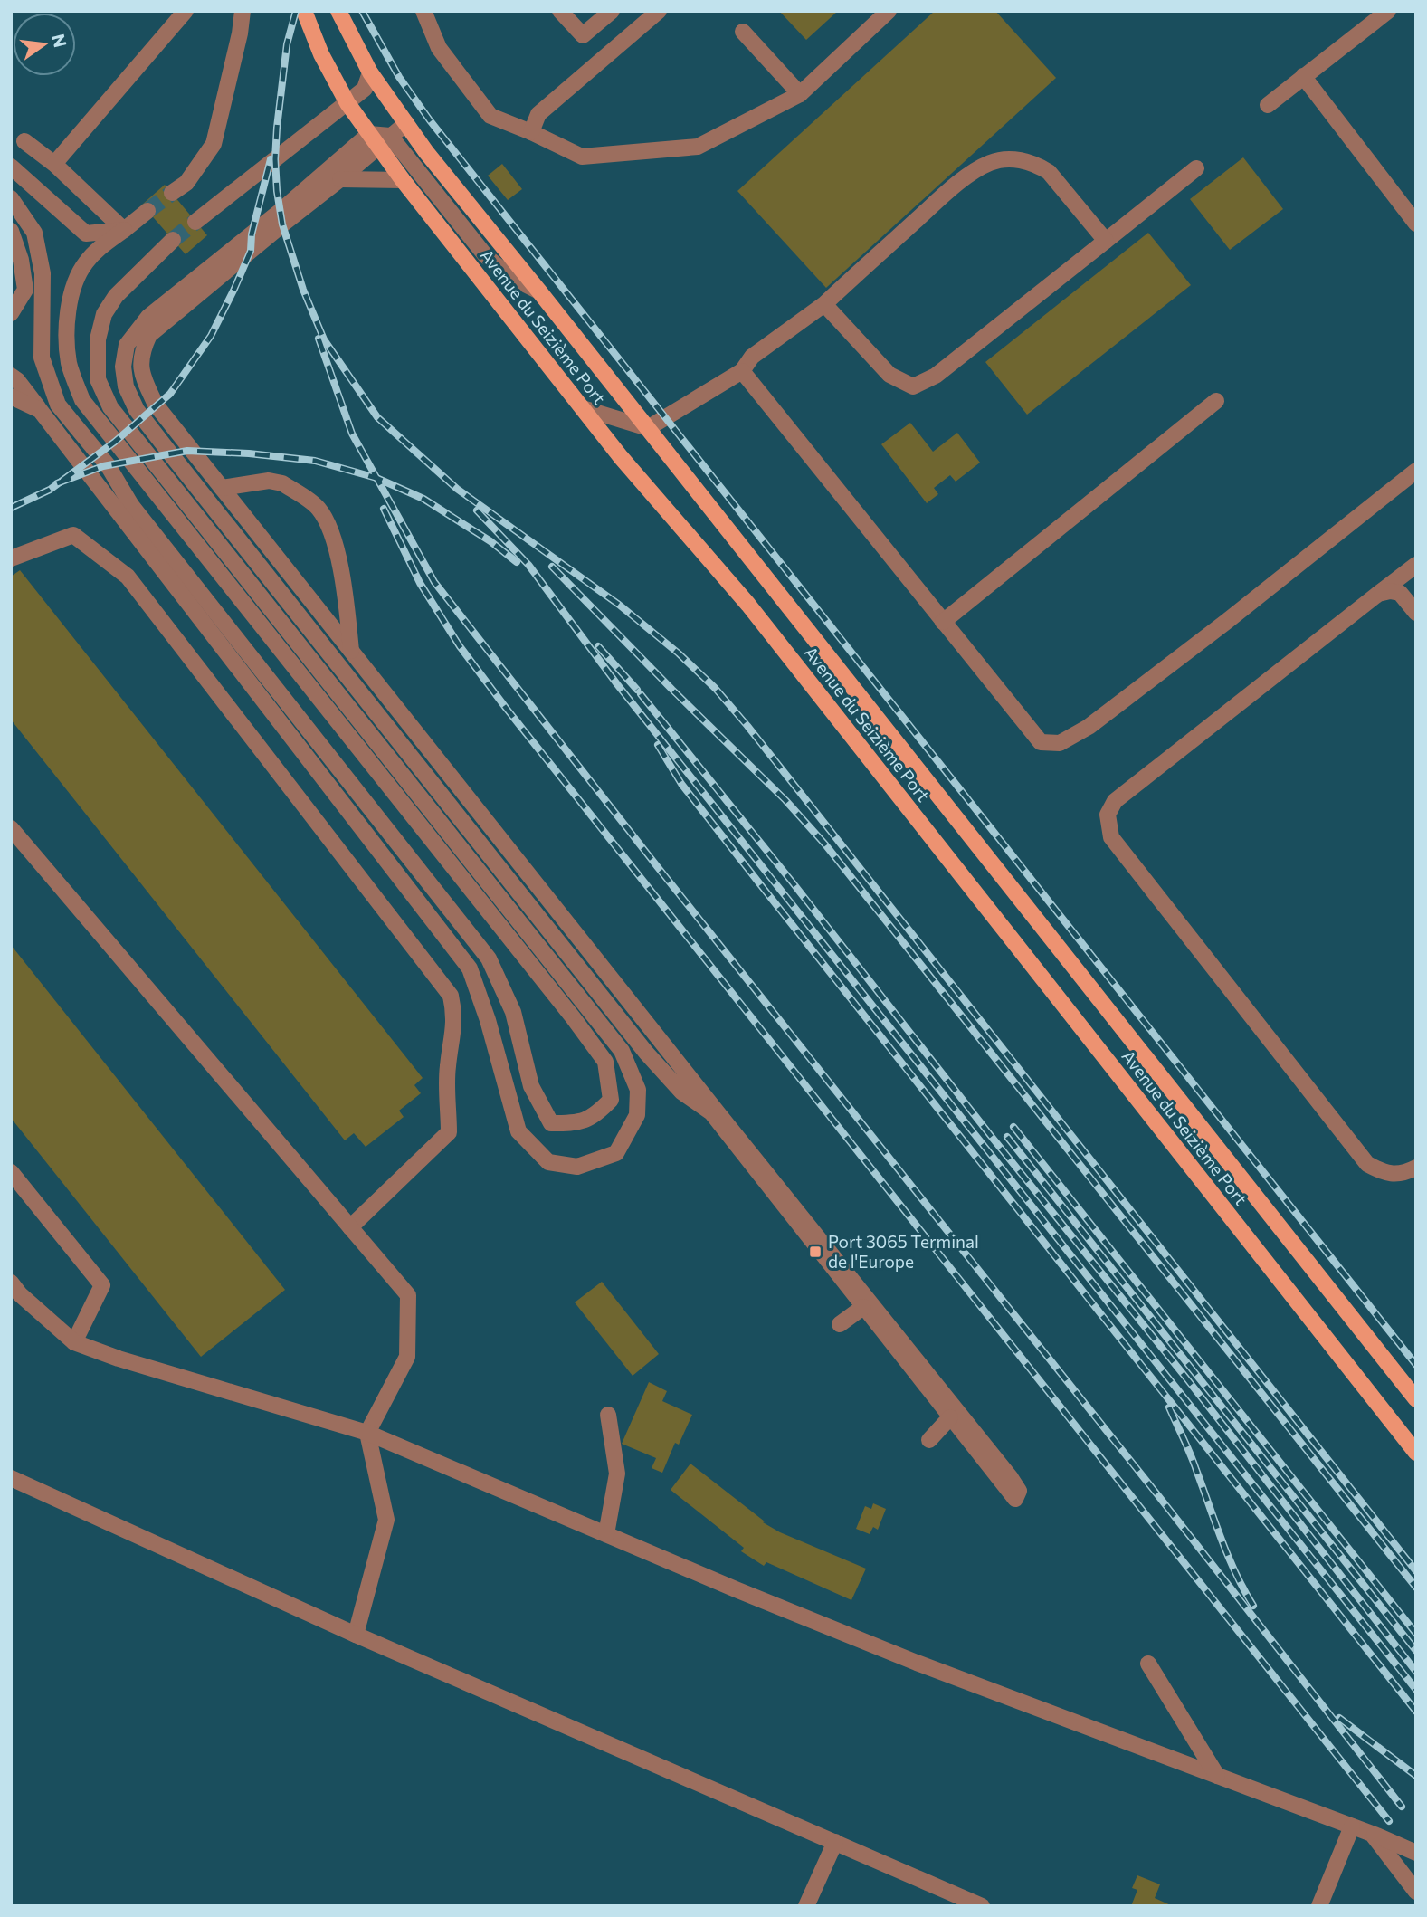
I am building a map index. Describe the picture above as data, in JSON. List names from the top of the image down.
{
  "streets": {
    "main road": ["Avenue du Seizième Port"]
  },
  "places": {
    "transit": ["Port 3065 Terminal de l'Europe"]
  },
  "north": "right"
}
